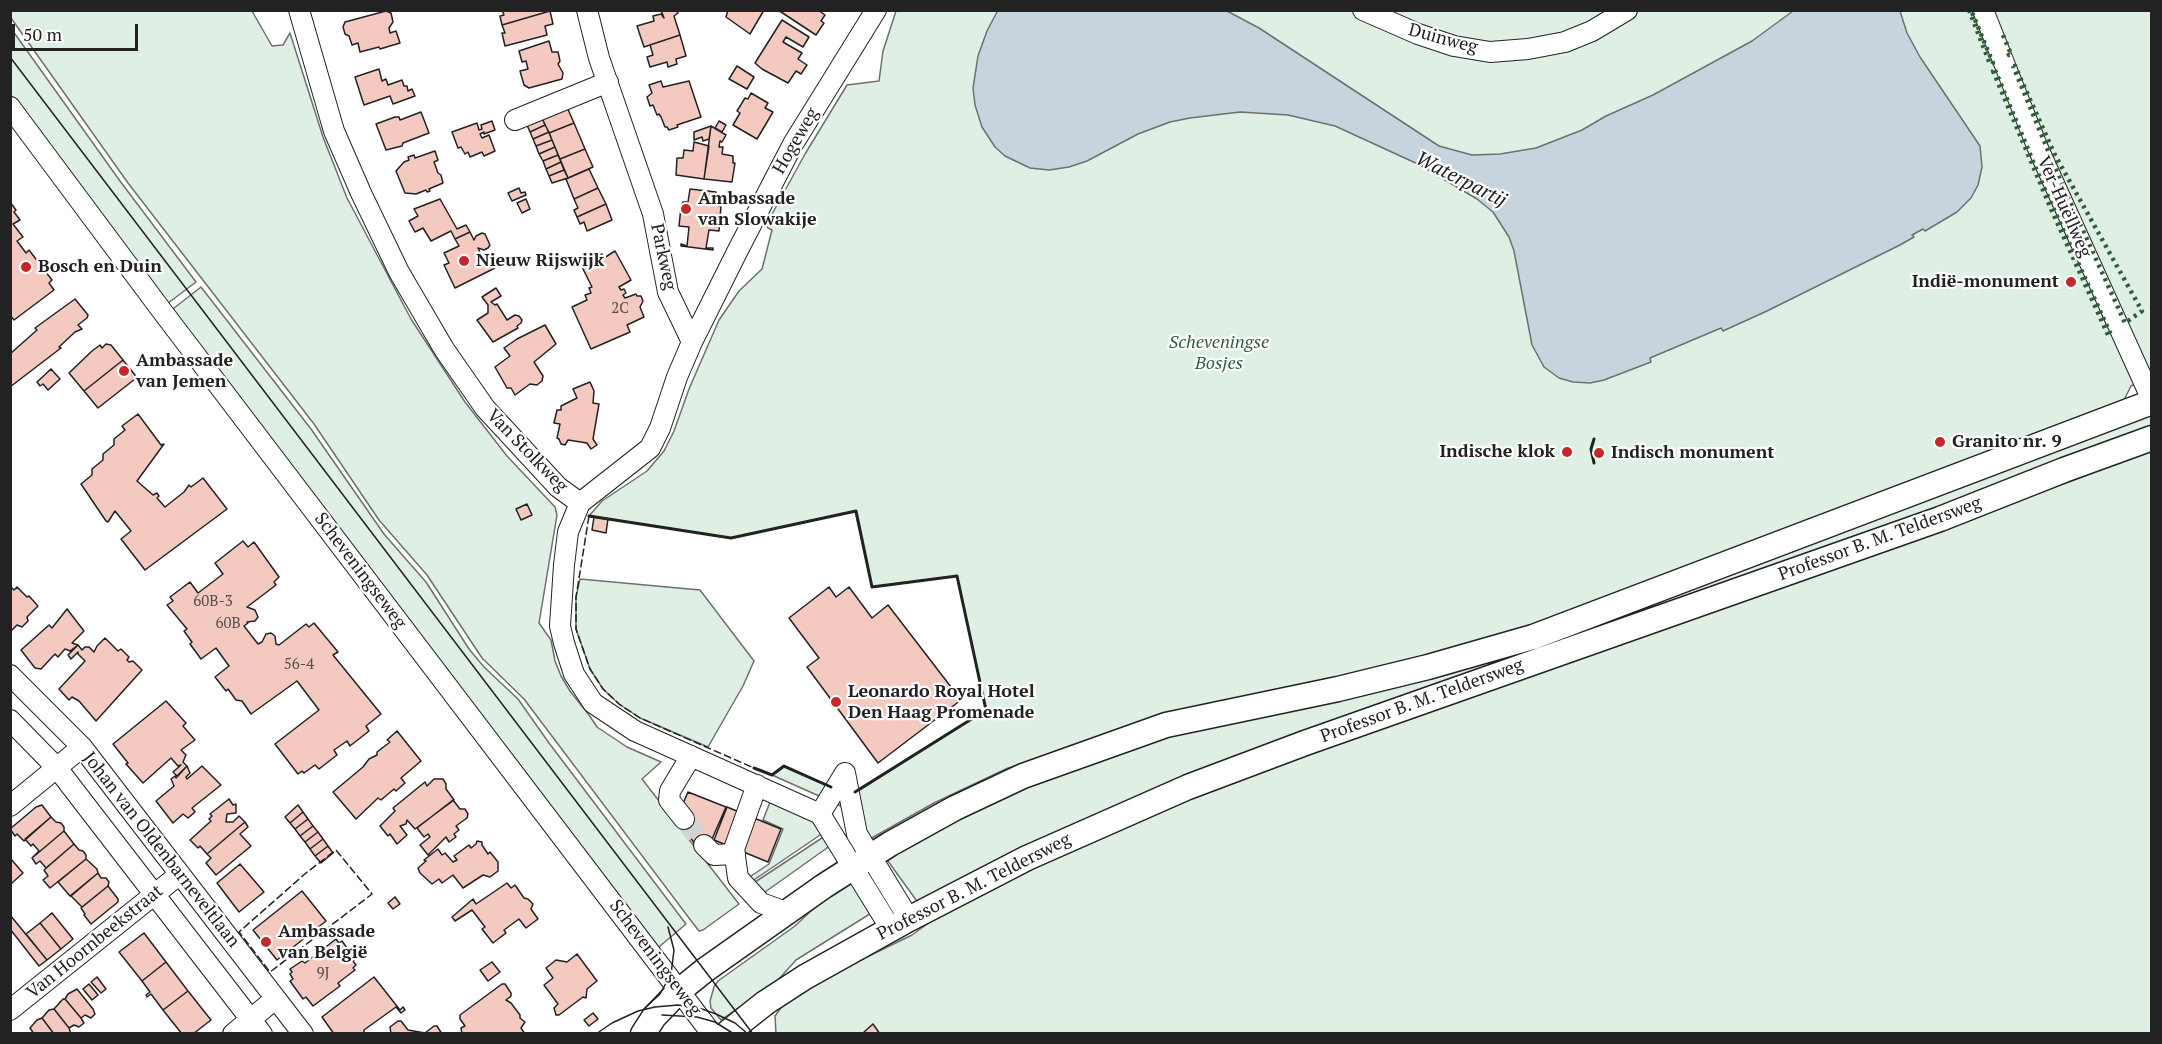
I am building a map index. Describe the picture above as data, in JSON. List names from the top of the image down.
{
  "streets": {
    "main road": ["Professor B. M. Teldersweg"],
    "street": [
      "Duinweg",
      "Hogeweg",
      "Ver-Huëllweg",
      "Parkweg",
      "Van Stolkweg",
      "Scheveningseweg",
      "Johan van Oldenbarneveltlaan",
      "Van Hoornbeekstraat"
    ]
  },
  "crossings": [
    ["Hogeweg", "Parkweg"],
    ["Ver-Huëllweg", "Professor B. M. Teldersweg"],
    ["Professor B. M. Teldersweg", "Scheveningseweg"],
    ["Johan van Oldenbarneveltlaan", "Van Hoornbeekstraat"]
  ],
  "water": ["Waterpartij"],
  "parks": ["Scheveningse Bosjes"],
  "places": [
    "Ambassade van Slowakije",
    "Nieuw Rijswijk",
    "Bosch en Duin",
    "Indië-monument",
    "Ambassade van Jemen",
    "Granito nr. 9",
    "Indische klok",
    "Indisch monument",
    "Leonardo Royal Hotel Den Haag Promenade",
    "Ambassade van België"
  ],
  "house_numbers": [
    "2C",
    "60B-3",
    "60B",
    "56-4",
    "9J"
  ],
  "scale_bar": "50 m"
}
